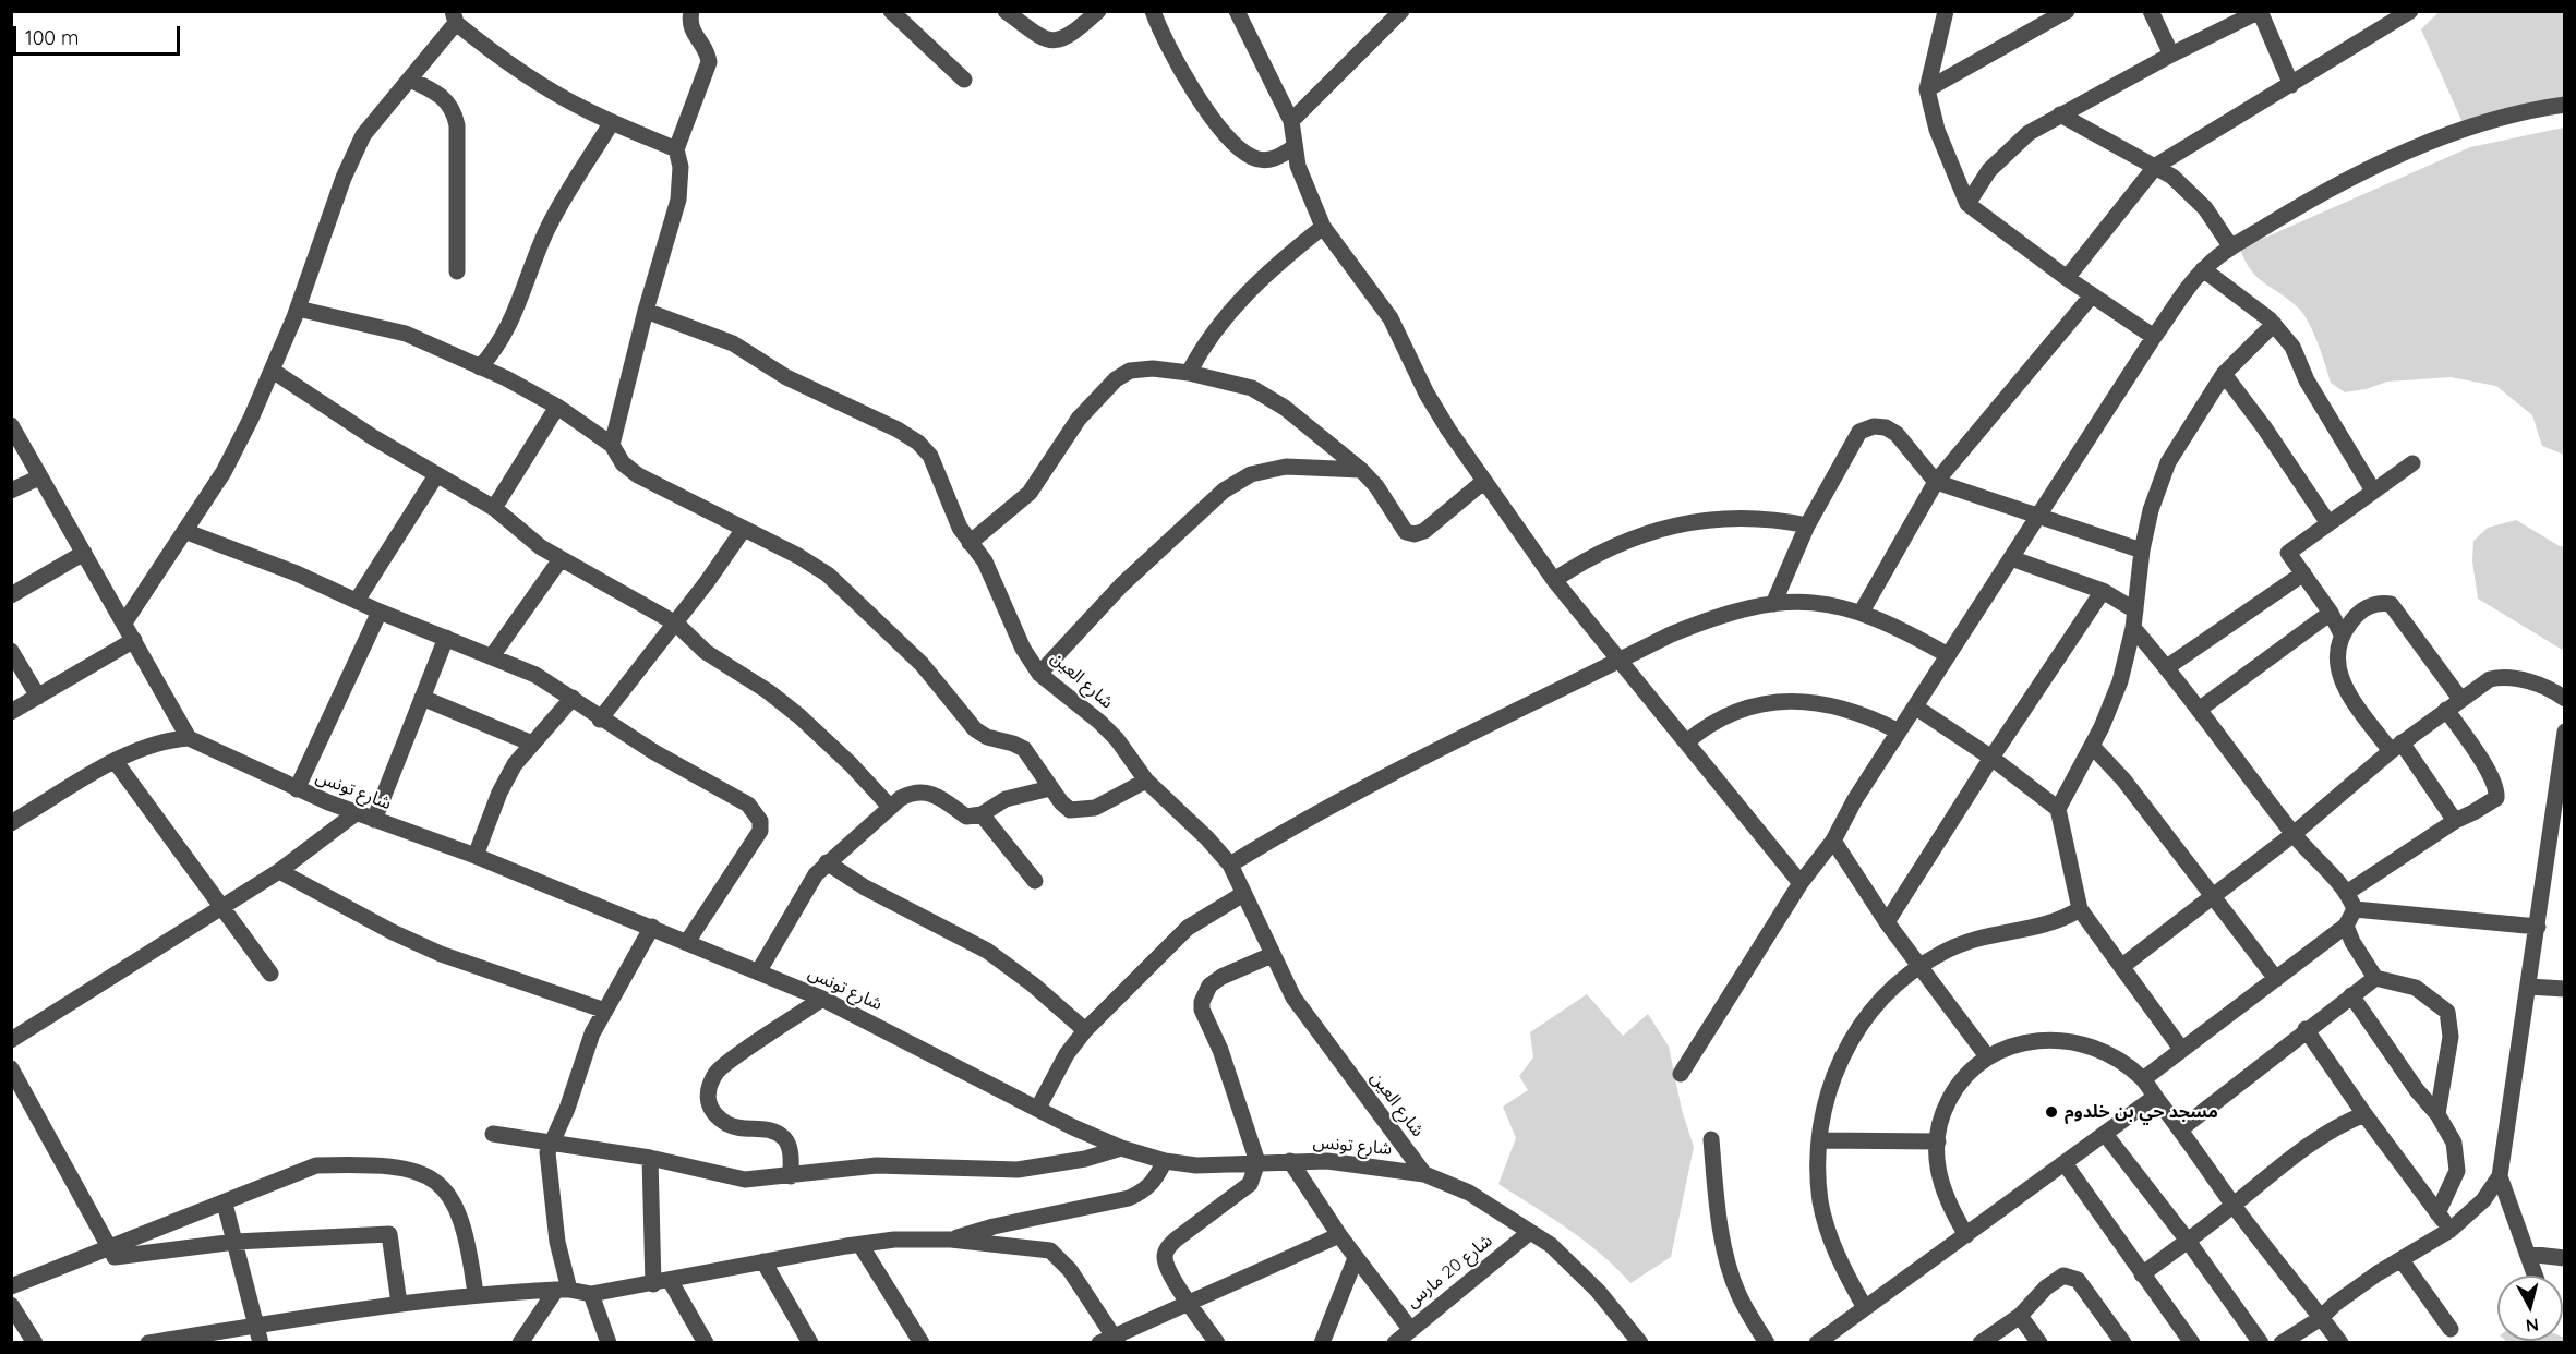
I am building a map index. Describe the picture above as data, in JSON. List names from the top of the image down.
{
  "streets": {
    "street": ["شارع العين", "شارع تونس", "شارع 20 مارس"]
  },
  "crossings": [
    ["شارع العين", "شارع تونس"],
    ["شارع تونس", "شارع 20 مارس"]
  ],
  "places": ["مسجد حي بن خلدوم"],
  "scale_bar": "100 m",
  "north": "bottom"
}
